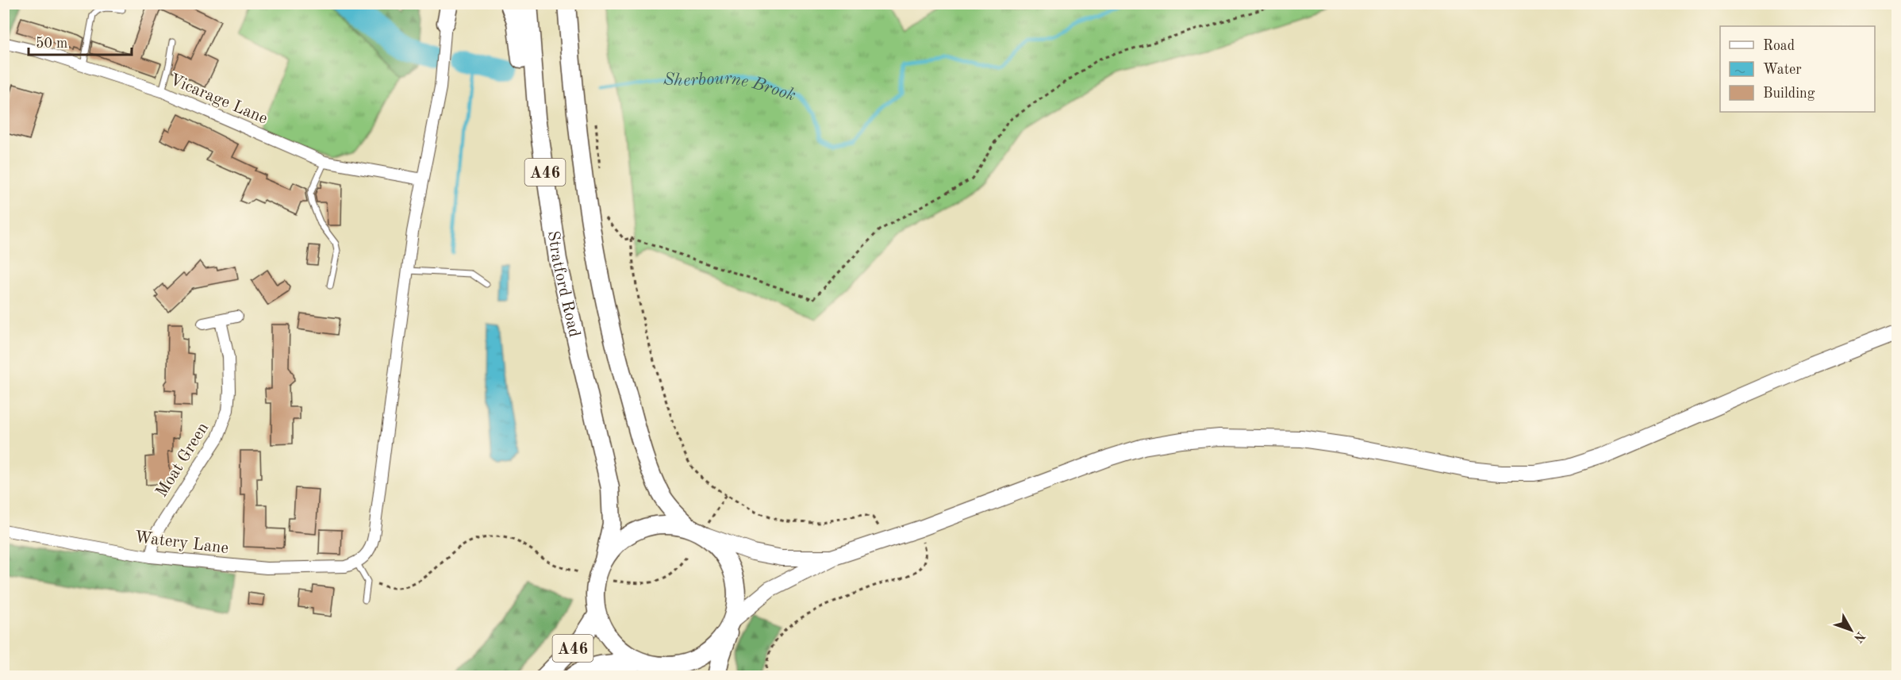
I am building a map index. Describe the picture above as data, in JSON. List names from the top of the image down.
{
  "streets": {
    "highway": ["A46", "Stratford Road"],
    "street": ["Vicarage Lane", "Moat Green", "Watery Lane"]
  },
  "crossings": [
    ["A46", "Stratford Road"],
    ["Moat Green", "Watery Lane"]
  ],
  "water": ["Sherbourne Brook"],
  "legend": ["Road", "Water", "Building"],
  "scale_bar": "50 m",
  "north": "bottom right"
}
